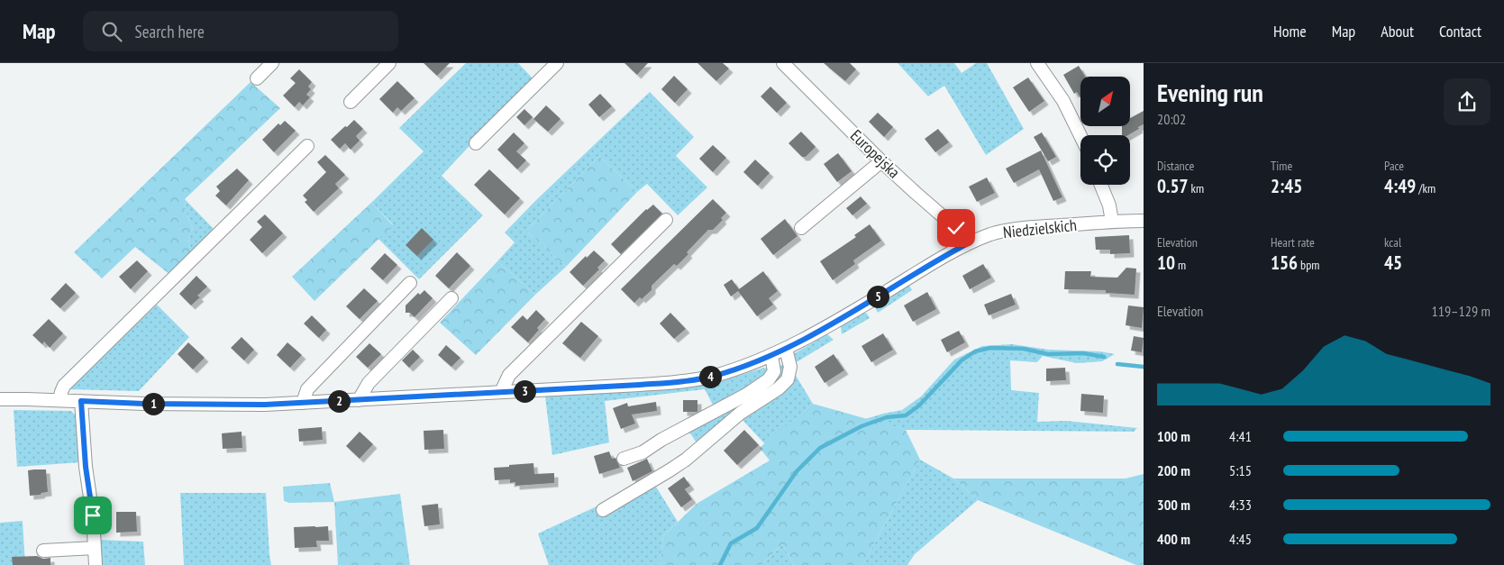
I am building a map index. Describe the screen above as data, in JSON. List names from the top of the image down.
{
  "streets": {
    "street": ["Europejska", "Niedzielskich"]
  },
  "crossings": [
    ["Europejska", "Niedzielskich"]
  ],
  "north": "top right",
  "page": {
    "header": "Map",
    "search": "Search here",
    "nav": [
      "Home",
      "Map",
      "About",
      "Contact"
    ],
    "heading": ["Evening run", "20:02"],
    "stats": [
      ["Distance", "0.57 km"],
      ["Time", "2:45"],
      ["Pace", "4:49 /km"],
      ["Elevation", "10 m"],
      ["Heart rate", "156 bpm"],
      ["kcal", "45"]
    ],
    "pins": [
      "5",
      "4",
      "3",
      "2",
      "1"
    ],
    "chart": ["Elevation", "119–129 m"],
    "list": [
      {
        "name": "100 m",
        "note": "4:41"
      },
      {
        "name": "200 m",
        "note": "5:15"
      },
      {
        "name": "300 m",
        "note": "4:33"
      },
      {
        "name": "400 m",
        "note": "4:45"
      }
    ]
  }
}
